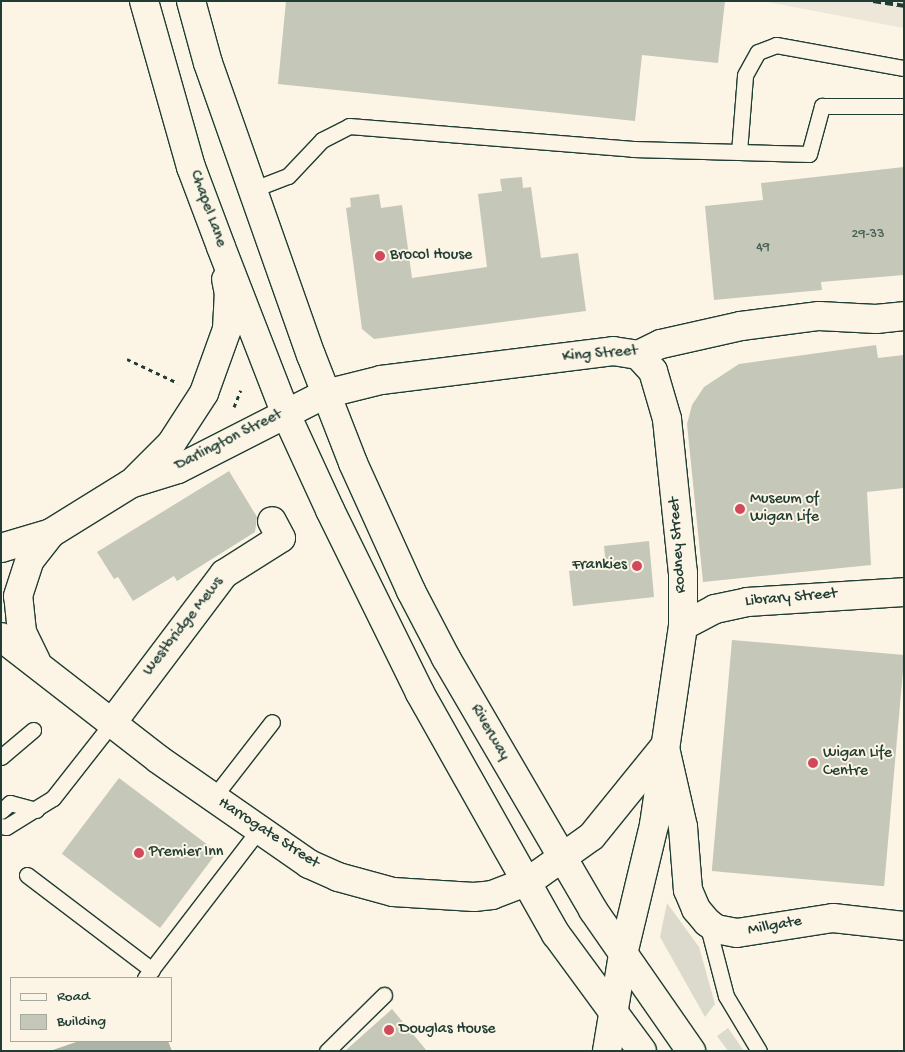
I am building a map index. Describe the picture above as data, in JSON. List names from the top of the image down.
{
  "streets": {
    "main road": [
      "Chapel Lane",
      "King Street",
      "Darlington Street",
      "Rodney Street",
      "Library Street",
      "Westbridge Mews",
      "Riverway",
      "Harrogate Street",
      "Millgate"
    ]
  },
  "crossings": [
    ["Chapel Lane", "Darlington Street"],
    ["King Street", "Darlington Street"],
    ["King Street", "Rodney Street"],
    ["King Street", "Riverway"],
    ["Darlington Street", "Riverway"],
    ["Darlington Street", "Harrogate Street"],
    ["Rodney Street", "Library Street"],
    ["Rodney Street", "Riverway"],
    ["Westbridge Mews", "Harrogate Street"]
  ],
  "places": [
    "Brocol House",
    "Museum of Wigan Life",
    "Frankies",
    "Wigan Life Centre",
    "Premier Inn",
    "Douglas House"
  ],
  "house_numbers": ["29-33", "49"],
  "legend": ["Road", "Building"]
}
